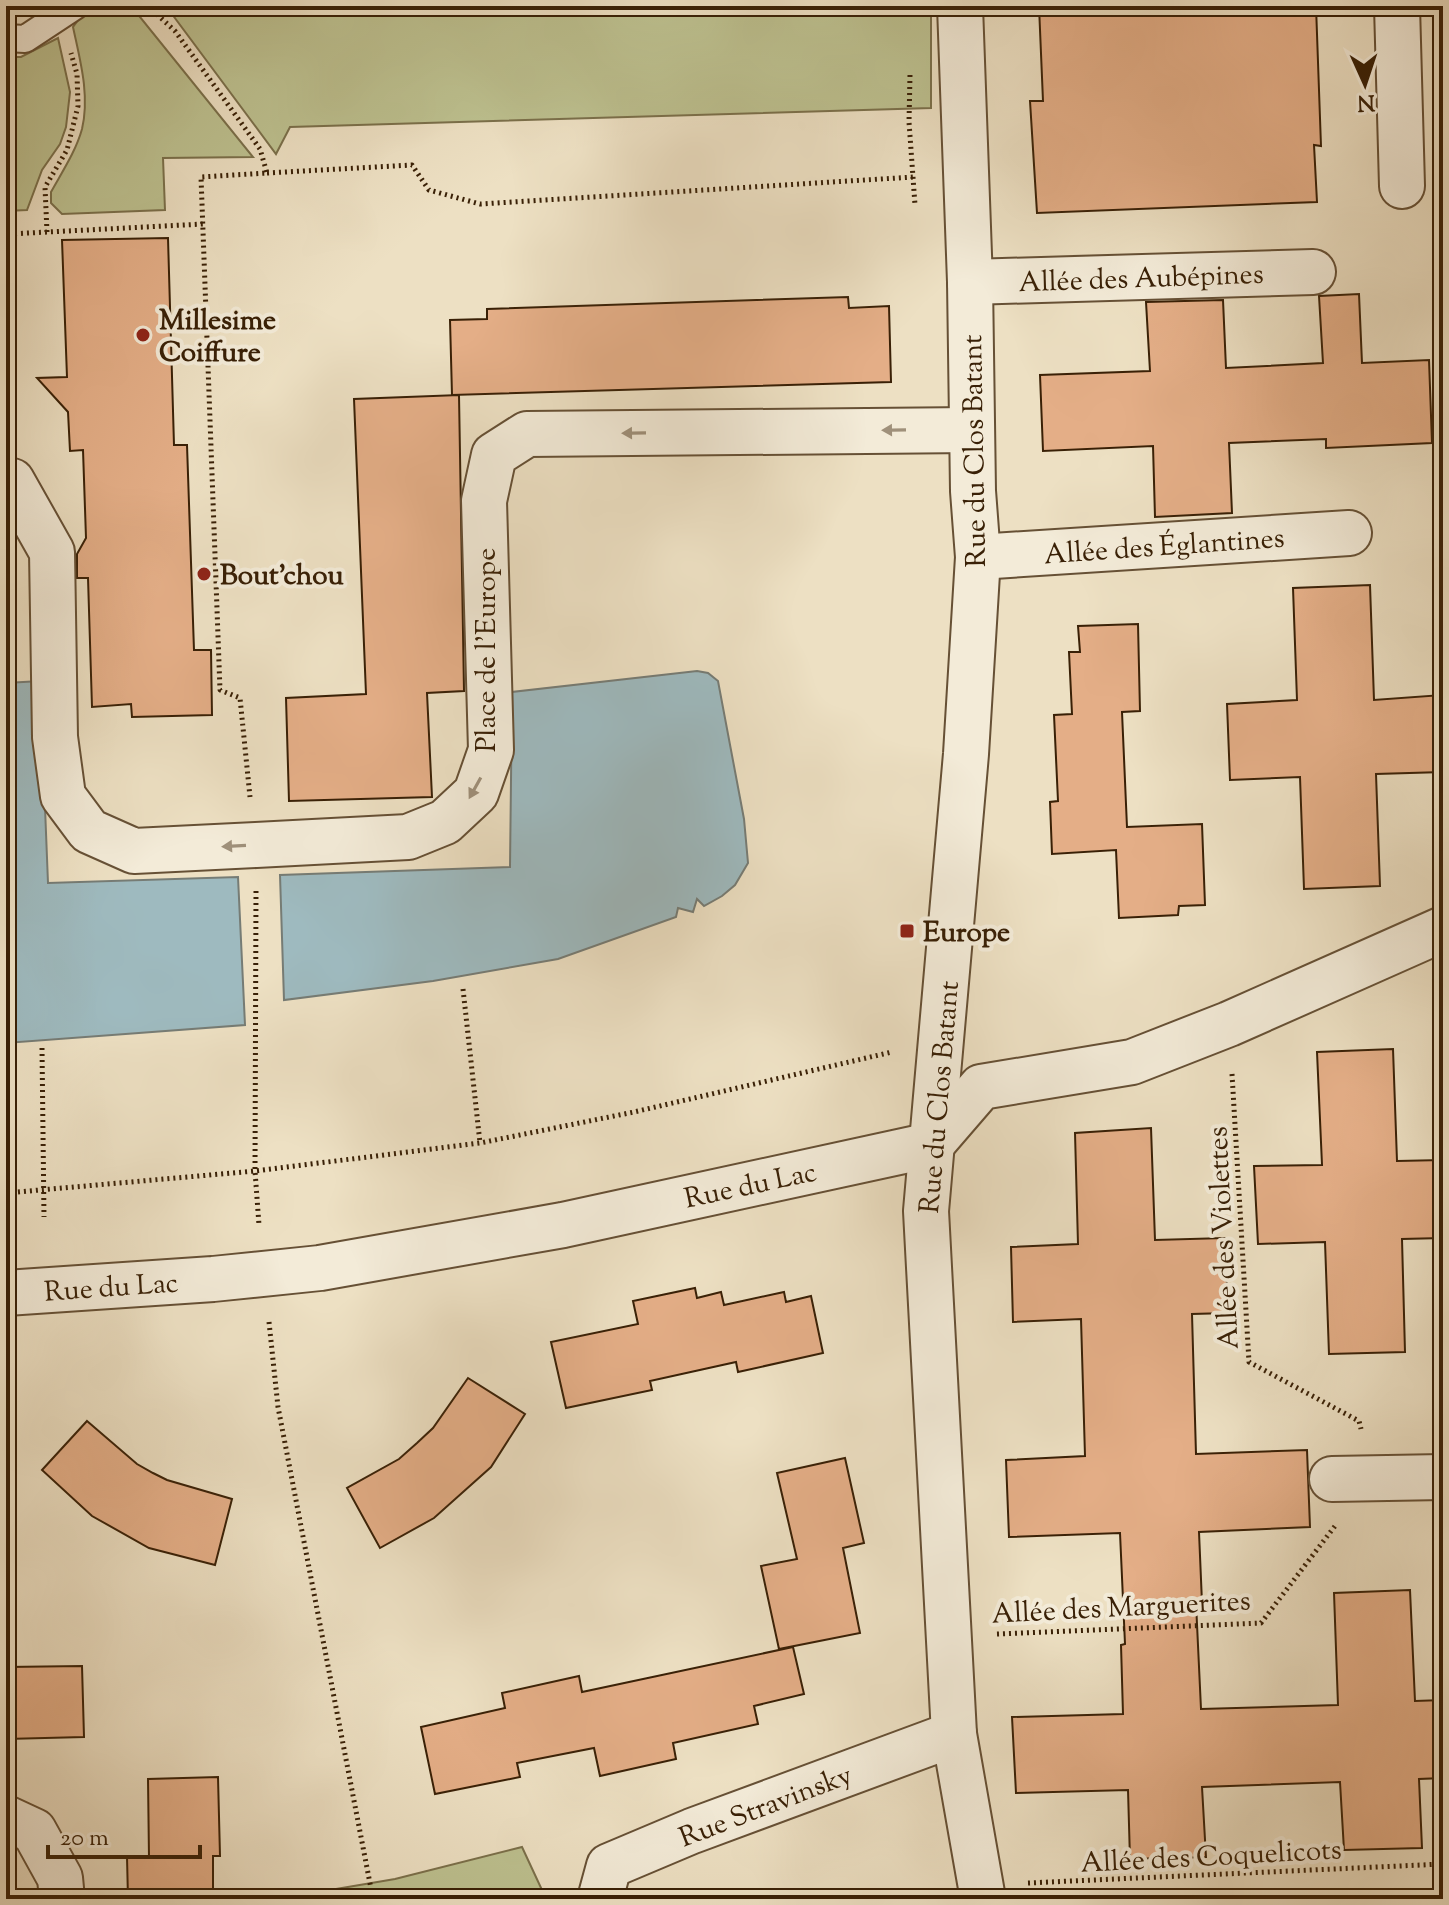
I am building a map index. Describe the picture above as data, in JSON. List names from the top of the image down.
{
  "streets": {
    "street": [
      "Allée des Aubépines",
      "Rue du Clos Batant",
      "Allée des Églantines",
      "Place de l'Europe",
      "Rue du Lac",
      "Rue Stravinsky"
    ],
    "path": ["Allée des Violettes", "Allée des Marguerites", "Allée des Coquelicots"]
  },
  "crossings": [
    ["Allée des Aubépines", "Rue du Clos Batant"],
    ["Rue du Clos Batant", "Allée des Églantines"],
    ["Rue du Clos Batant", "Place de l'Europe"],
    ["Rue du Clos Batant", "Rue du Lac"],
    ["Rue du Clos Batant", "Allée des Marguerites"],
    ["Rue du Clos Batant", "Rue Stravinsky"],
    ["Rue du Clos Batant", "Allée des Coquelicots"],
    ["Allée des Violettes", "Allée des Marguerites"]
  ],
  "places": {
    "other": ["Millesime Coiffure", "Bout'chou"],
    "transit": ["Europe"]
  },
  "scale_bar": "20 m",
  "north": "bottom"
}
